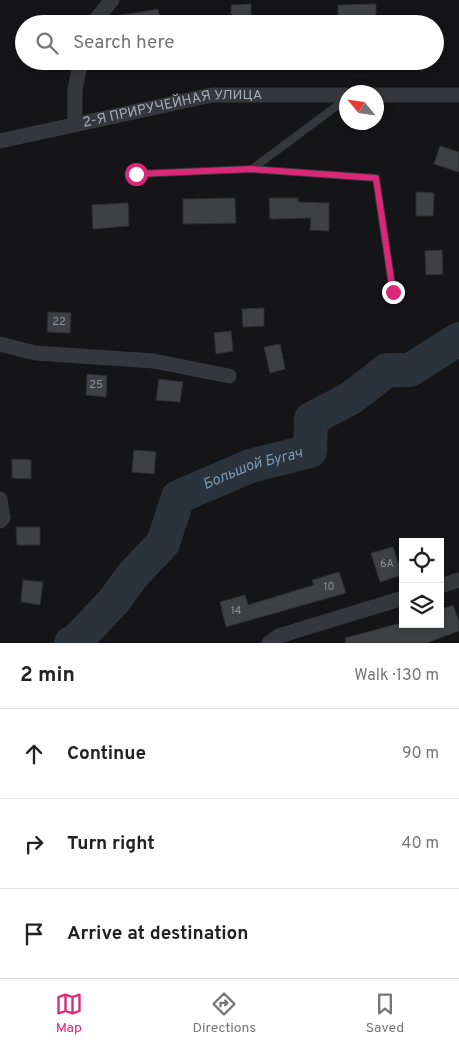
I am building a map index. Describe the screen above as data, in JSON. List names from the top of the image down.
{
  "streets": {
    "street": ["2-Я ПРИРУЧЕЙНАЯ УЛИЦА"]
  },
  "water": ["Большой Бугач"],
  "house_numbers": [
    "22",
    "25",
    "6А",
    "10",
    "14"
  ],
  "north": "top left",
  "page": {
    "search": "Search here",
    "heading": ["2 min", "Walk · 130 m"],
    "list": [
      ["Continue", "90 m"],
      ["Turn right", "40 m"],
      "Arrive at destination"
    ],
    "nav": ["Map", "Directions", "Saved"]
  }
}
